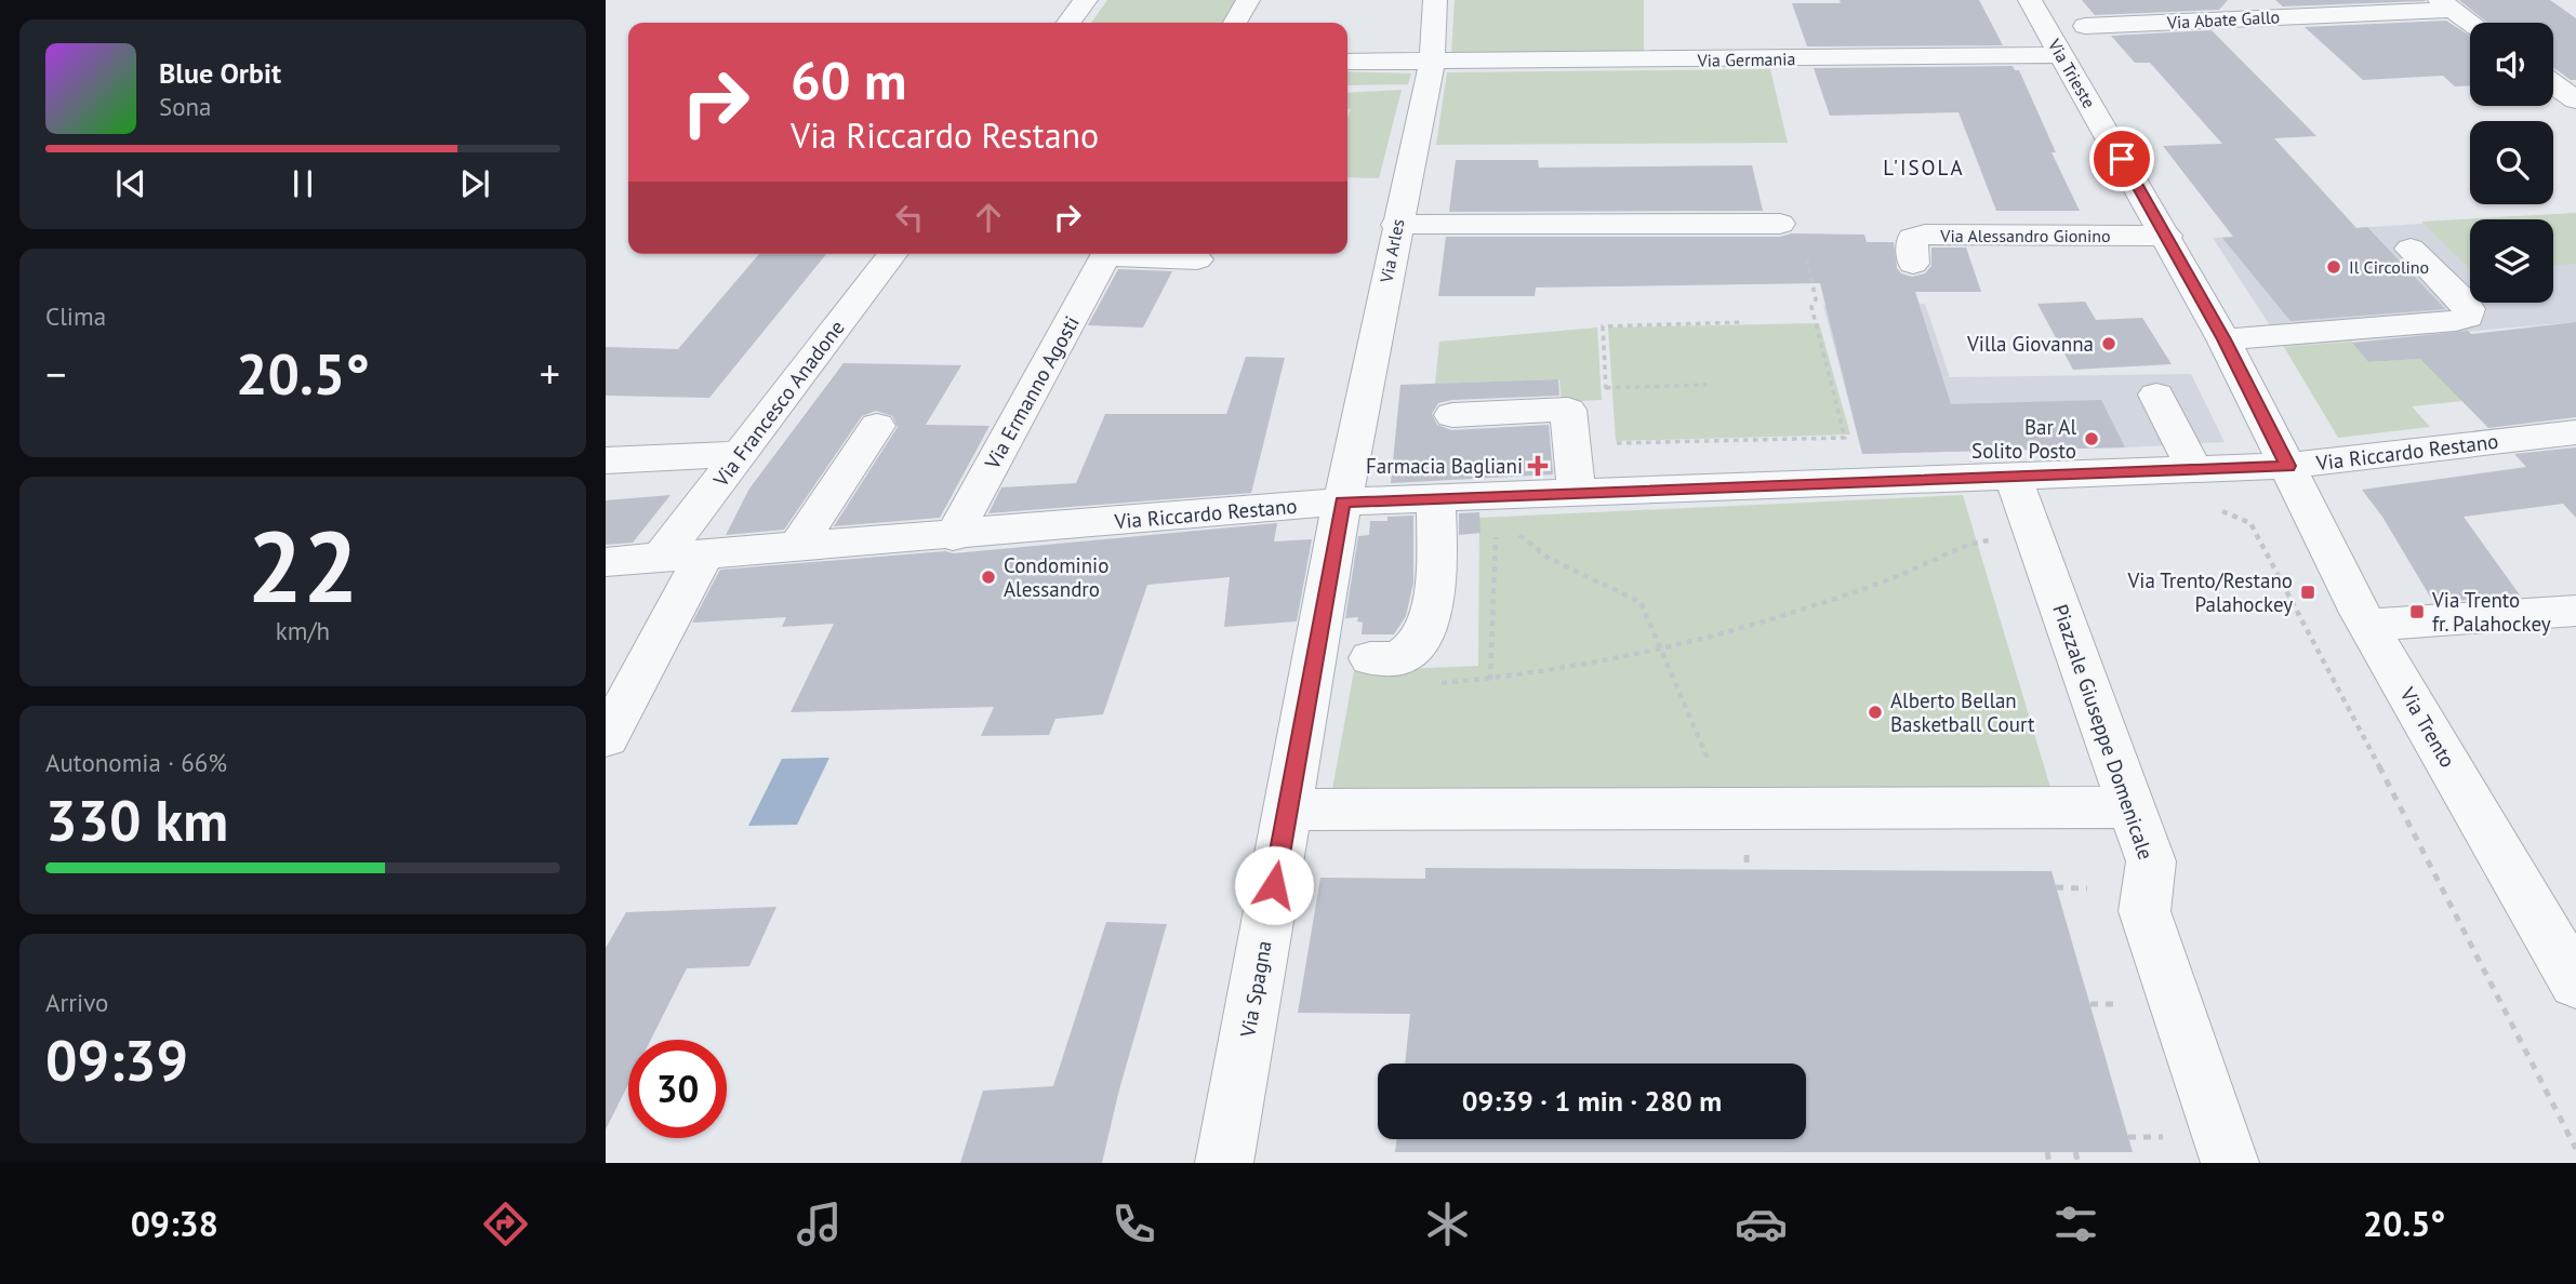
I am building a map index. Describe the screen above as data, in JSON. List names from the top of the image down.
{
  "streets": {
    "street": [
      "Via Abate Gallo",
      "Via Germania",
      "Via Trieste",
      "Via Alessandro Gionino",
      "Via Arles",
      "Via Ermanno Agosti",
      "Via Francesco Anadone",
      "Via Riccardo Restano",
      "Via Trento",
      "Piazzale Giuseppe Domenicale",
      "Via Spagna"
    ]
  },
  "crossings": [
    ["Via Germania", "Via Trieste"],
    ["Via Germania", "Via Arles"],
    ["Via Trieste", "Via Alessandro Gionino"],
    ["Via Trieste", "Via Riccardo Restano"],
    ["Via Trieste", "Via Trento"],
    ["Via Arles", "Via Riccardo Restano"],
    ["Via Arles", "Via Spagna"],
    ["Via Ermanno Agosti", "Via Riccardo Restano"],
    ["Via Francesco Anadone", "Via Riccardo Restano"],
    ["Via Riccardo Restano", "Via Trento"],
    ["Via Riccardo Restano", "Piazzale Giuseppe Domenicale"],
    ["Via Riccardo Restano", "Via Spagna"]
  ],
  "districts": ["L'ISOLA"],
  "places": {
    "other": [
      "Il Circolino",
      "Villa Giovanna",
      "Bar Al Solito Posto",
      "Condominio Alessandro",
      "Alberto Bellan Basketball Court"
    ],
    "health": ["Farmacia Bagliani"],
    "transit": ["Via Trento/Restano Palahockey", "Via Trento fr. Palahockey"]
  },
  "page": {
    "turn": ["60 m", "Via Riccardo Restano"],
    "song": ["Blue Orbit", "Sona"],
    "tile": [
      "Clima",
      ["22", "km/h"],
      ["Autonomia · 66%", "330 km"],
      ["Arrivo", "09:39"]
    ],
    "heat": ["−", "20.5°", "+"],
    "limit": "30",
    "trip": "09:39 · 1 min · 280 m",
    "tabs": ["09:38", "20.5°"]
  }
}
